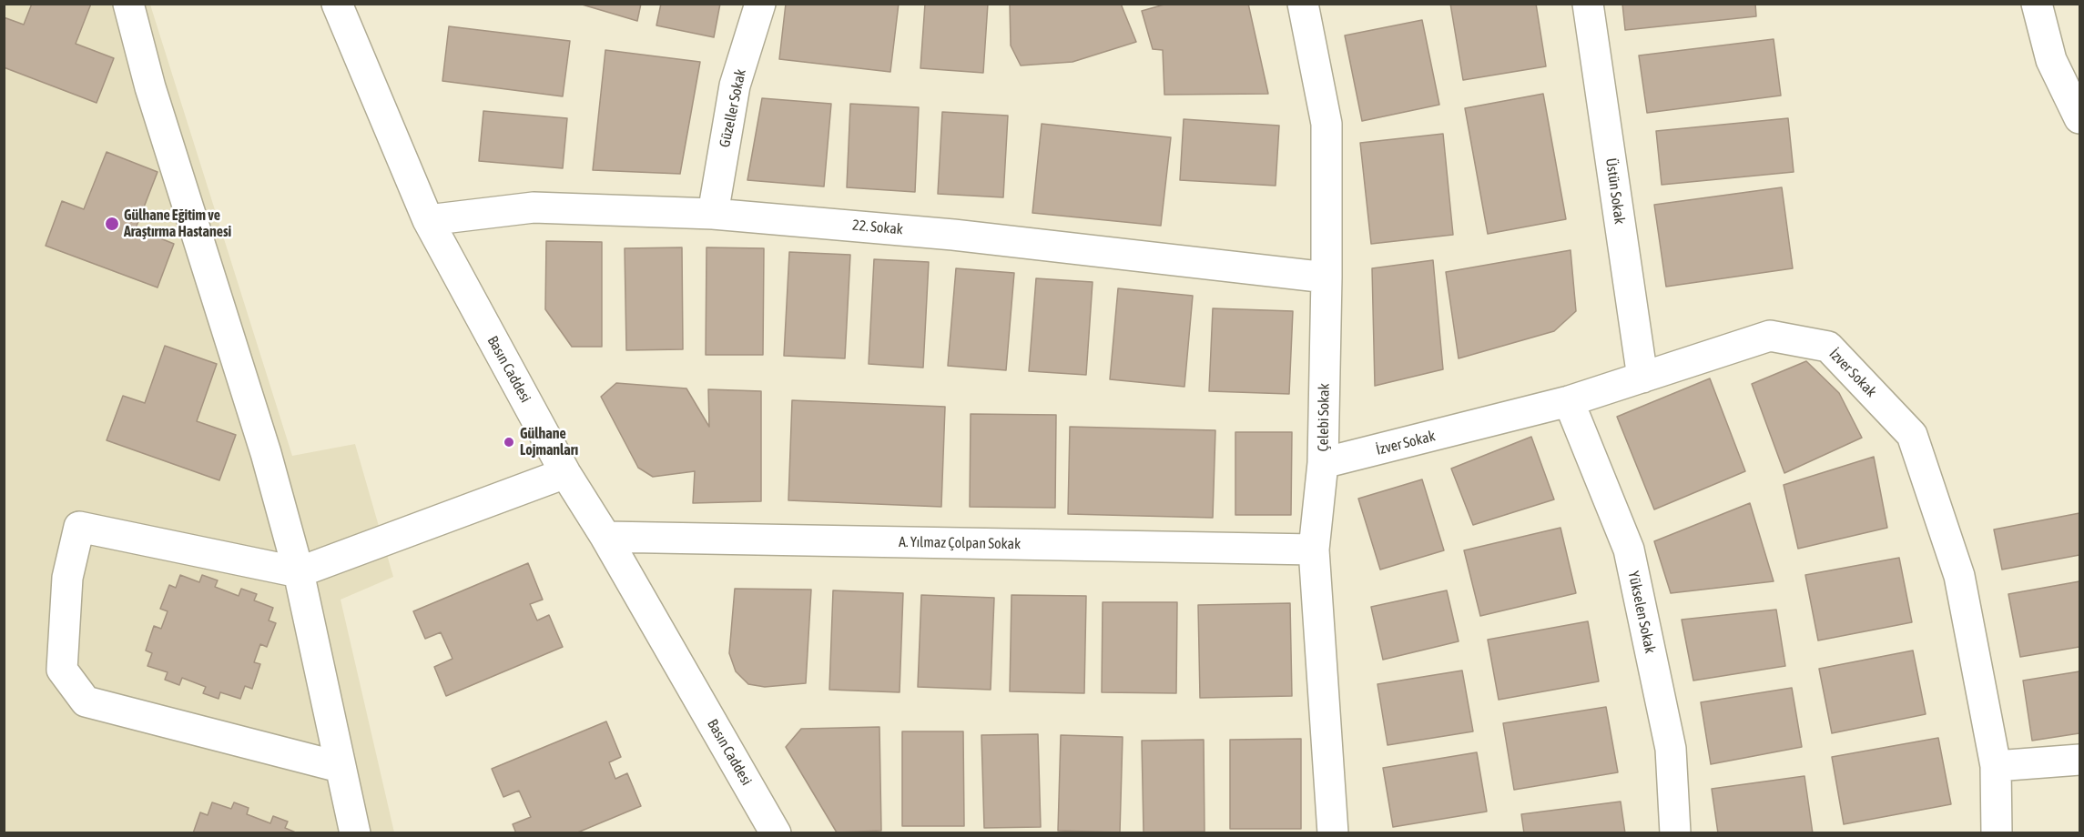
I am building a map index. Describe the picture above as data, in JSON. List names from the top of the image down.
{
  "streets": {
    "street": [
      "Güzeller Sokak",
      "Üstün Sokak",
      "22. Sokak",
      "Basın Caddesi",
      "İzver Sokak",
      "Çelebi Sokak",
      "A. Yılmaz Çolpan Sokak",
      "Yükselen Sokak"
    ]
  },
  "crossings": [
    ["Güzeller Sokak", "22. Sokak"],
    ["Üstün Sokak", "İzver Sokak"],
    ["22. Sokak", "Basın Caddesi"],
    ["22. Sokak", "Çelebi Sokak"],
    ["Basın Caddesi", "A. Yılmaz Çolpan Sokak"],
    ["İzver Sokak", "Çelebi Sokak"],
    ["İzver Sokak", "Yükselen Sokak"],
    ["Çelebi Sokak", "A. Yılmaz Çolpan Sokak"]
  ],
  "places": ["Gülhane Eğitim ve Araştırma Hastanesi", "Gülhane Lojmanları"]
}
